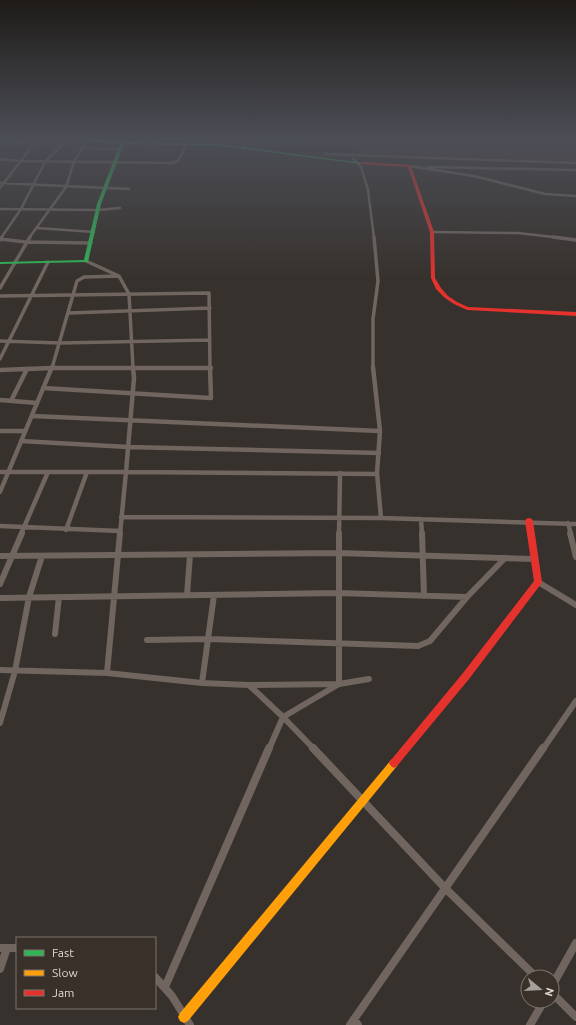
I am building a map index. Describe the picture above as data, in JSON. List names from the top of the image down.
{
  "legend": ["Fast", "Slow", "Jam"],
  "north": "right"
}
